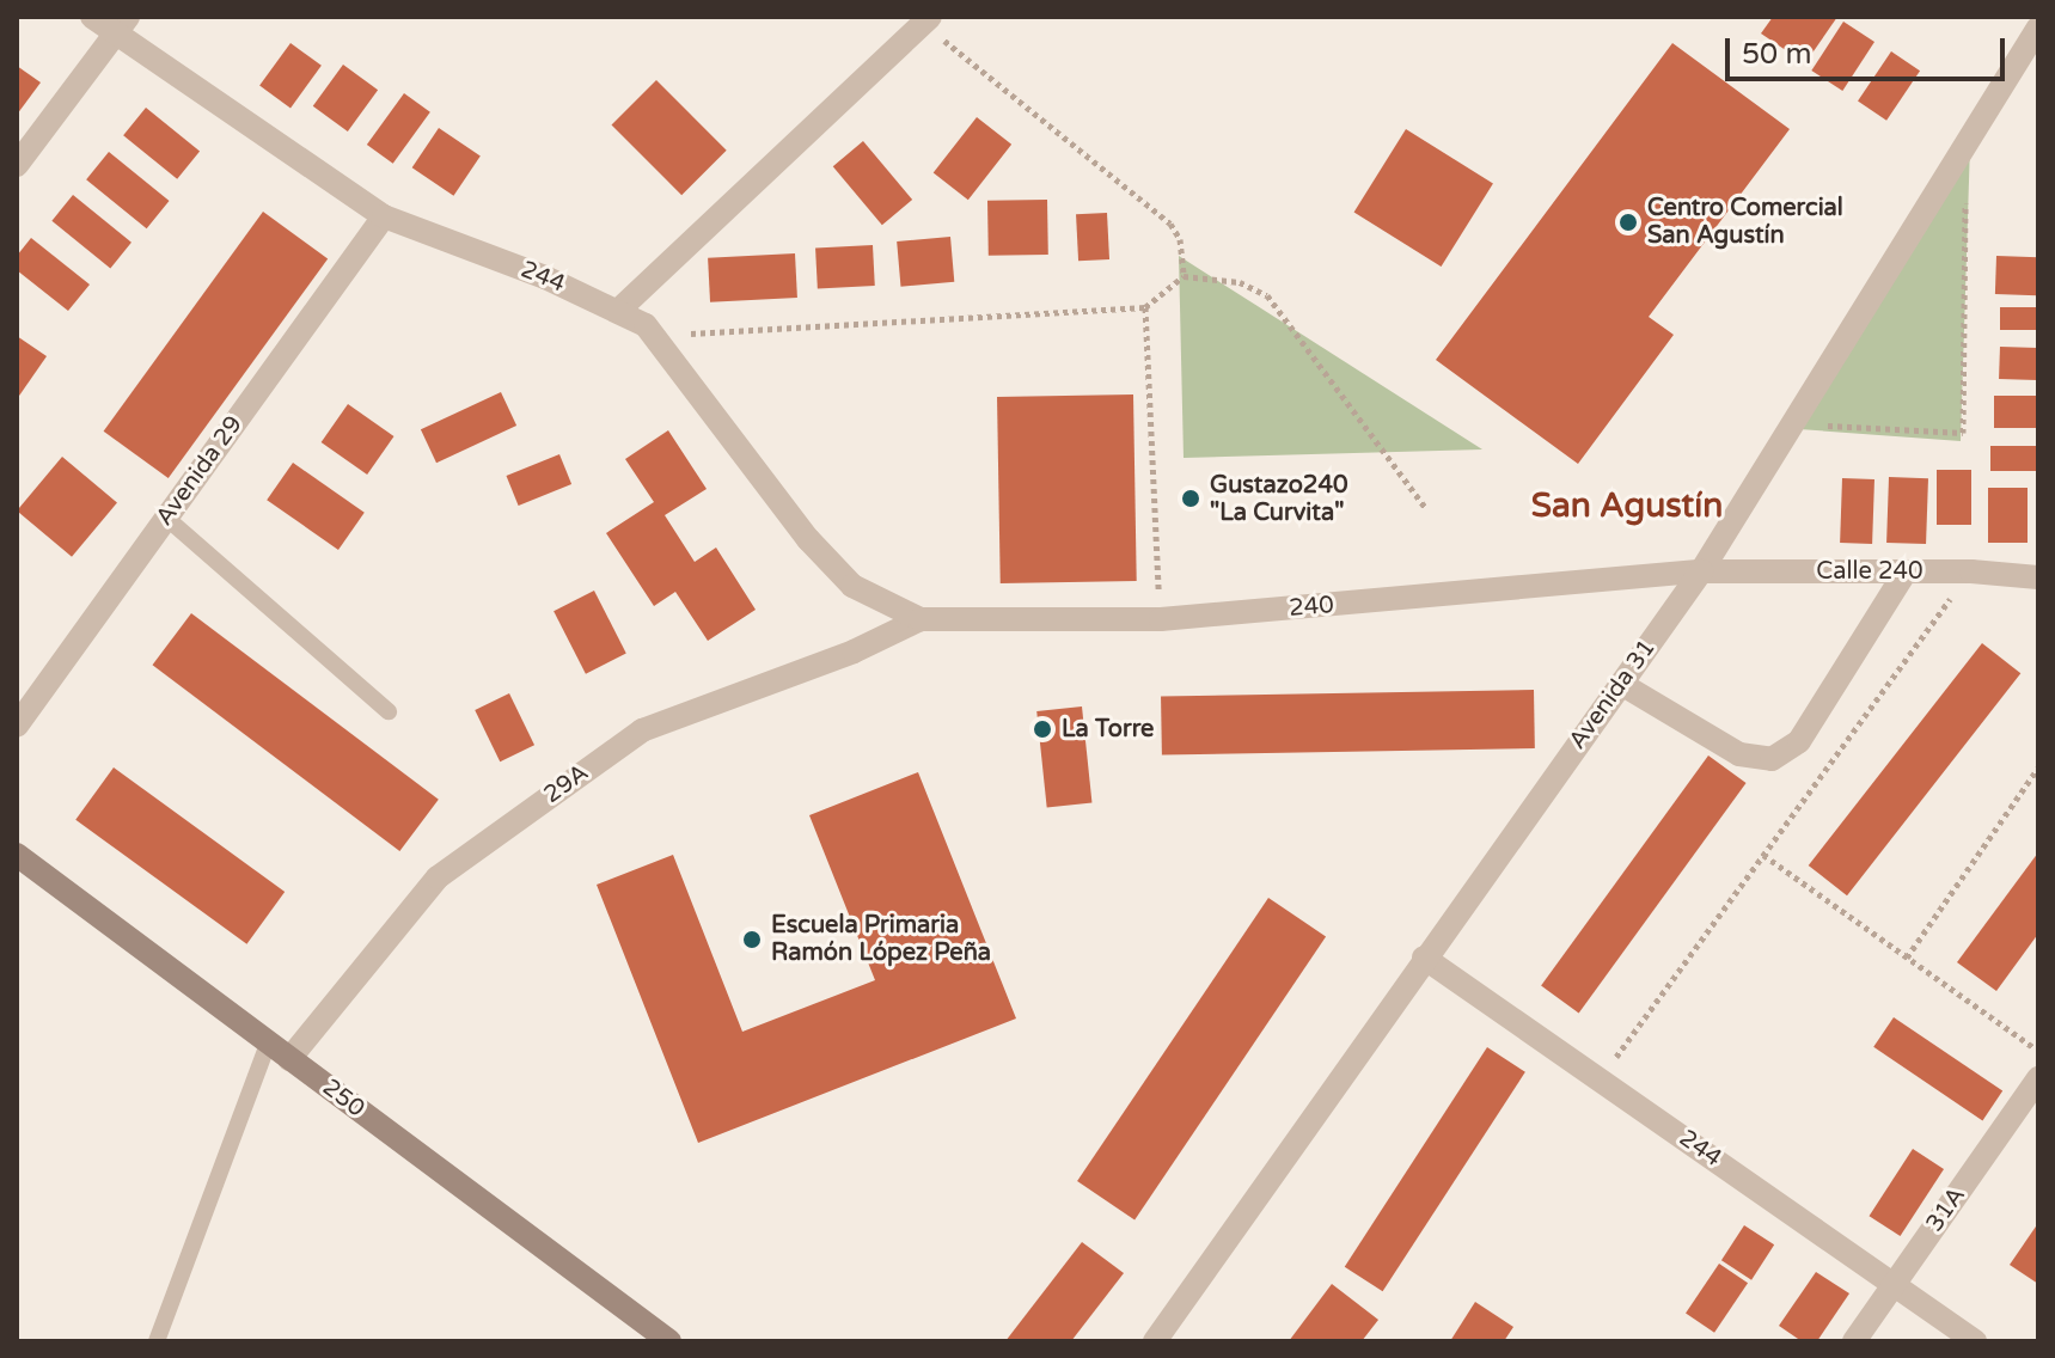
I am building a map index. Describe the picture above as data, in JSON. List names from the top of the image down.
{
  "streets": {
    "main road": ["250"],
    "street": [
      "244",
      "Avenida 29",
      "Calle 240",
      "240",
      "Avenida 31",
      "29A",
      "31A"
    ]
  },
  "crossings": [
    ["244", "Avenida 29"],
    ["244", "240"],
    ["244", "Avenida 31"],
    ["244", "29A"],
    ["244", "31A"],
    ["Calle 240", "240"],
    ["Calle 240", "Avenida 31"],
    ["240", "Avenida 31"],
    ["240", "29A"],
    ["29A", "250"]
  ],
  "districts": ["San Agustín"],
  "places": [
    "Centro Comercial San Agustín",
    "Gustazo240 \"La Curvita\"",
    "La Torre",
    "Escuela Primaria Ramón López Peña"
  ],
  "scale_bar": "50 m"
}
